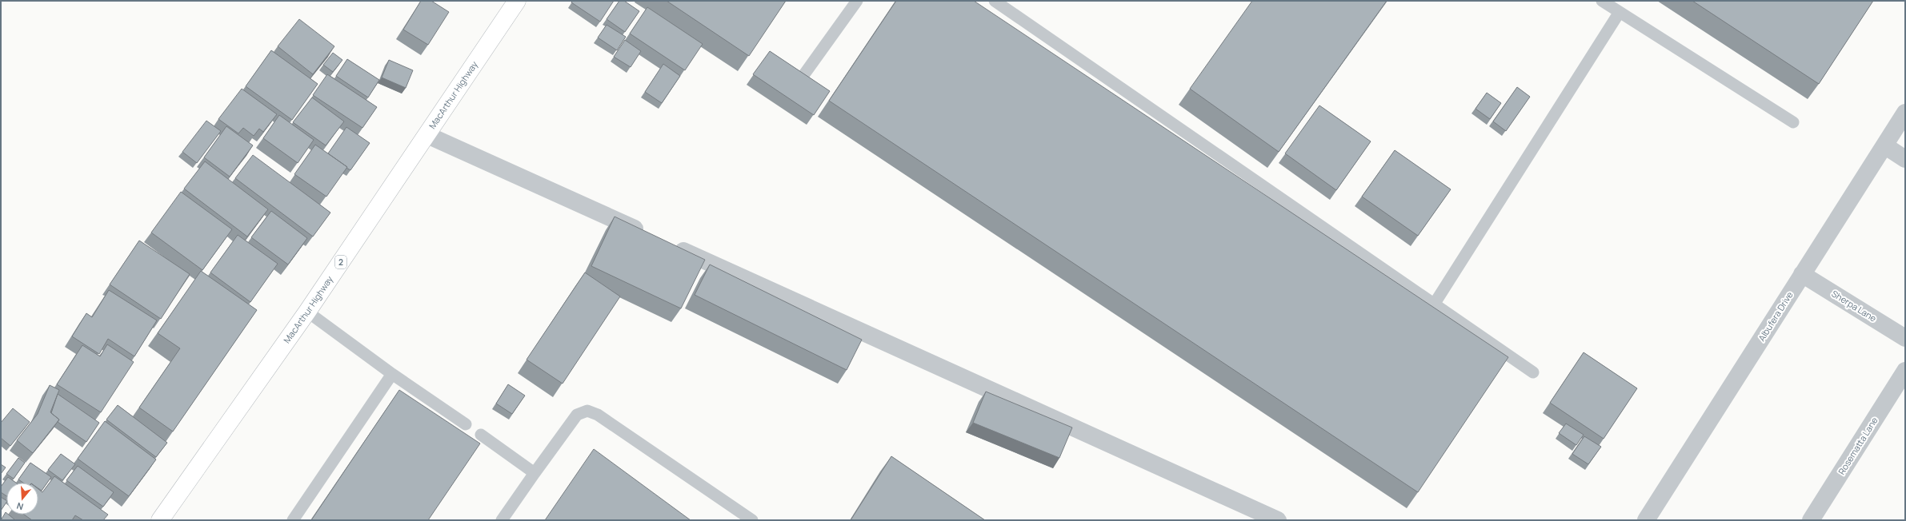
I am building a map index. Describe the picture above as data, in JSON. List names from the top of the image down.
{
  "streets": {
    "highway": ["MacArthur Highway", "2"],
    "street": ["Sherpa Lane", "Albufera Drive", "Rosematta Lane"]
  },
  "crossings": [
    ["Sherpa Lane", "Albufera Drive"]
  ],
  "north": "bottom"
}
